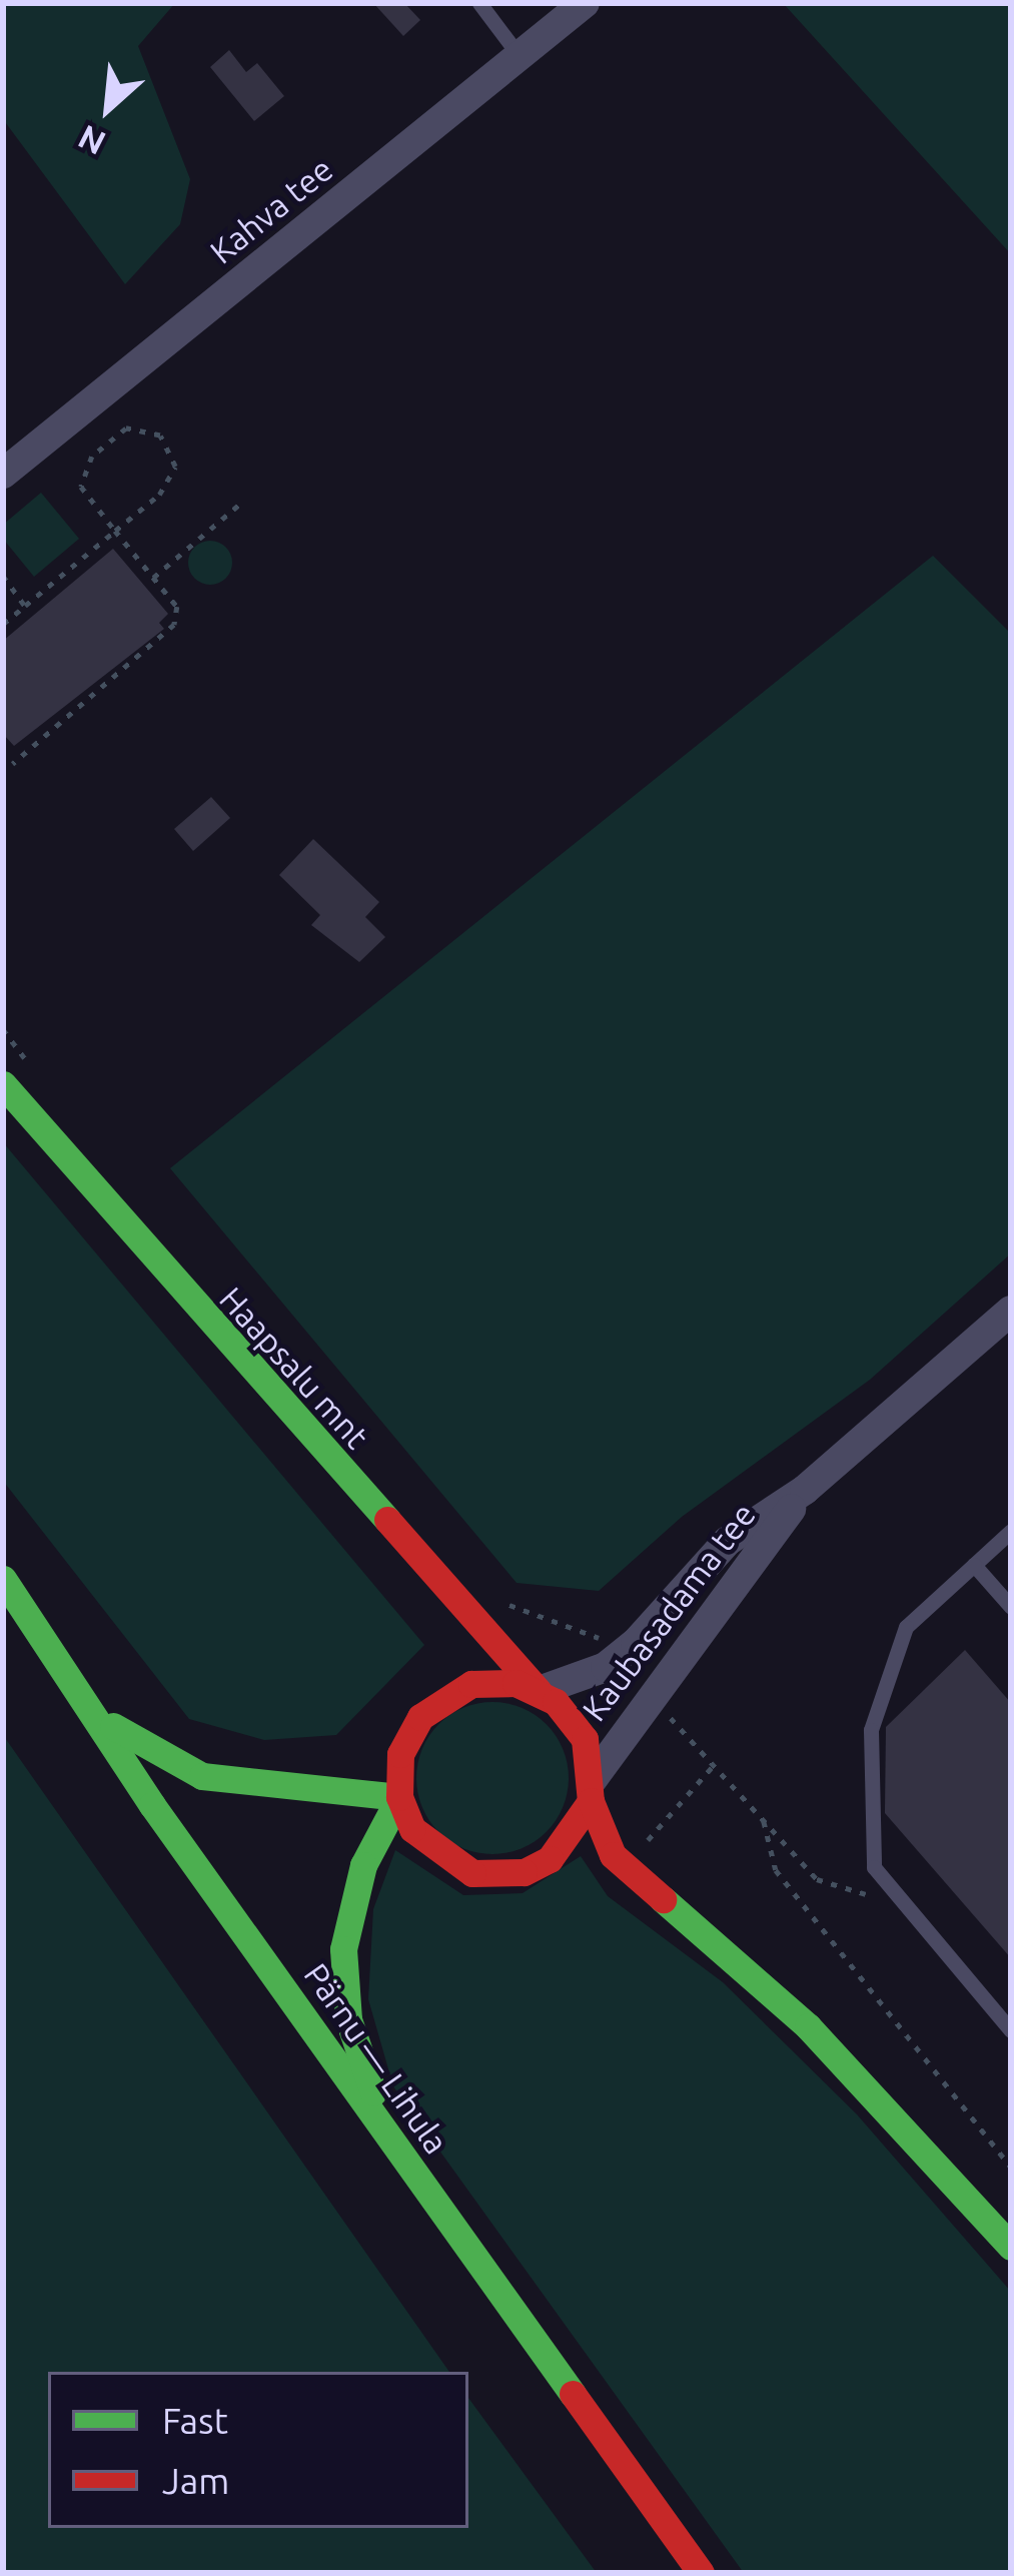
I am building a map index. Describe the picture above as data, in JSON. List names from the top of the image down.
{
  "streets": {
    "main road": ["Haapsalu mnt", "Pärnu — Lihula"],
    "street": ["Kahva tee", "Kaubasadama tee"]
  },
  "crossings": [
    ["Haapsalu mnt", "Kaubasadama tee"]
  ],
  "legend": ["Fast", "Jam"],
  "north": "bottom left"
}
